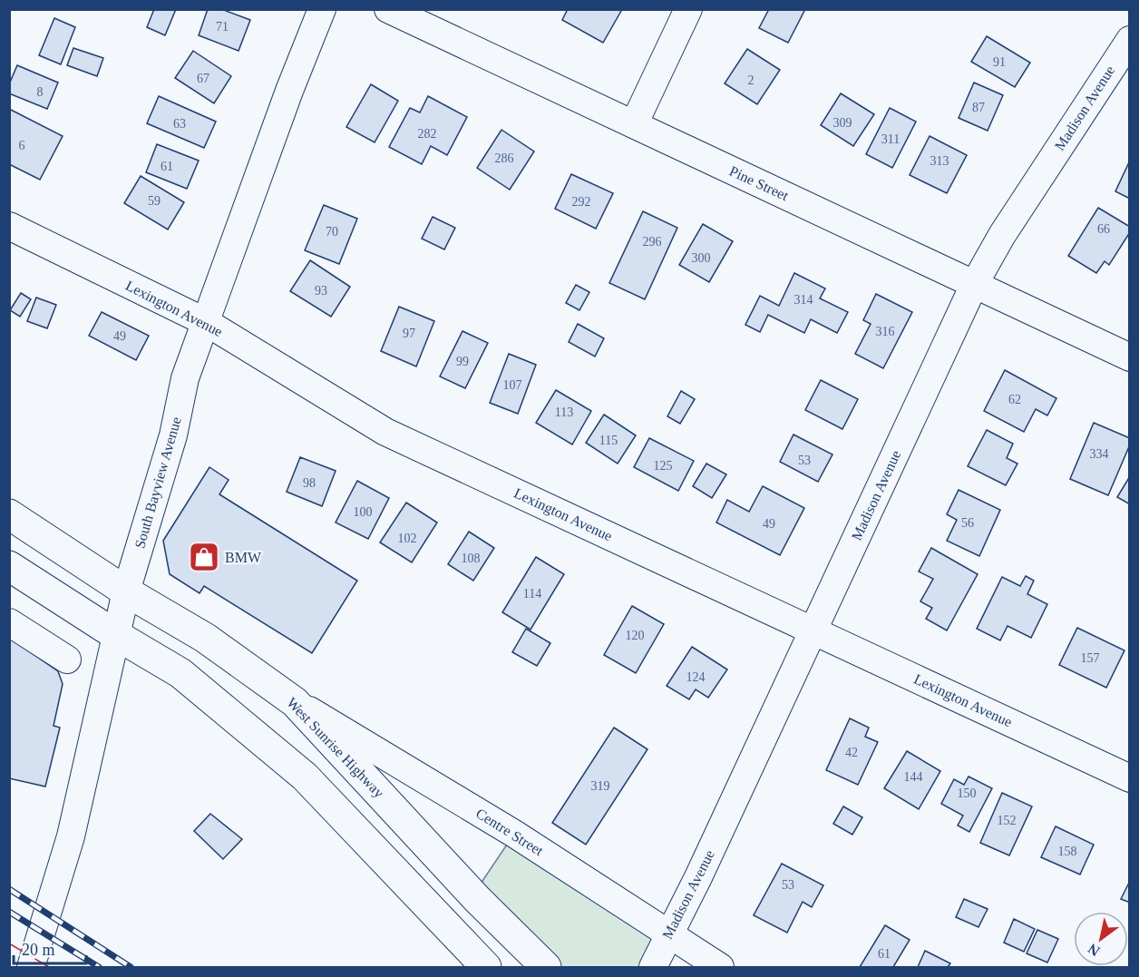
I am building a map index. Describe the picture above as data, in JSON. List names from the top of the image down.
{
  "streets": {
    "highway": ["West Sunrise Highway"],
    "street": [
      "Madison Avenue",
      "Pine Street",
      "Lexington Avenue",
      "South Bayview Avenue",
      "Centre Street"
    ]
  },
  "crossings": [
    ["Madison Avenue", "Pine Street"],
    ["Madison Avenue", "Lexington Avenue"],
    ["Madison Avenue", "Centre Street"],
    ["Lexington Avenue", "South Bayview Avenue"],
    ["South Bayview Avenue", "West Sunrise Highway"],
    ["West Sunrise Highway", "Centre Street"]
  ],
  "places": {
    "shop": ["BMW"]
  },
  "house_numbers": [
    "71",
    "91",
    "67",
    "2",
    "8",
    "87",
    "309",
    "63",
    "282",
    "311",
    "6",
    "286",
    "313",
    "61",
    "59",
    "292",
    "66",
    "70",
    "296",
    "300",
    "93",
    "314",
    "316",
    "97",
    "49",
    "99",
    "107",
    "62",
    "113",
    "115",
    "334",
    "53",
    "125",
    "98",
    "100",
    "56",
    "49",
    "102",
    "108",
    "114",
    "120",
    "157",
    "124",
    "42",
    "144",
    "319",
    "150",
    "152",
    "158",
    "53",
    "61"
  ],
  "scale_bar": "20 m",
  "north": "bottom left"
}
